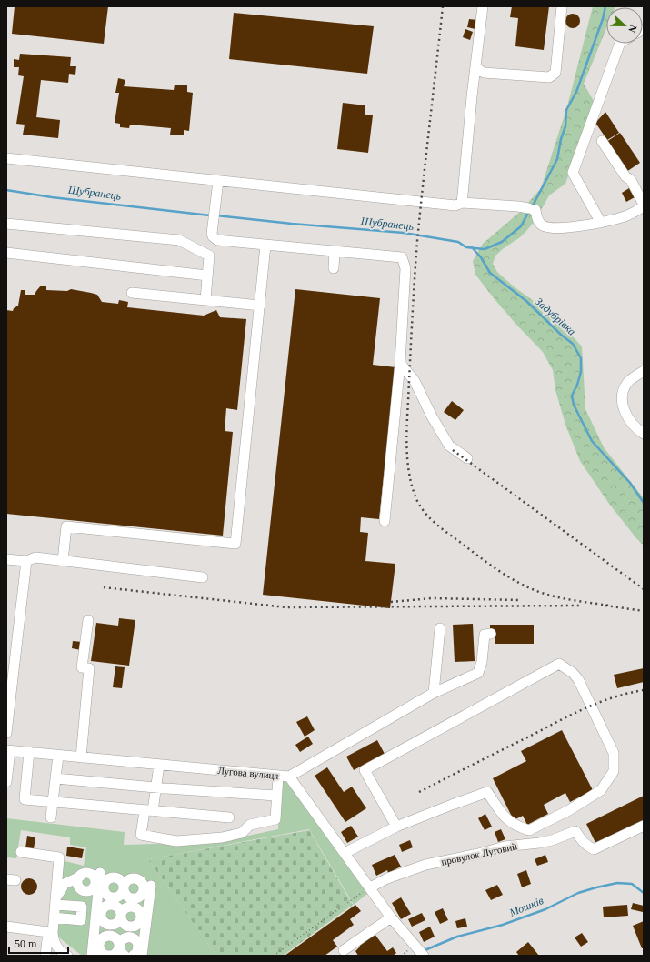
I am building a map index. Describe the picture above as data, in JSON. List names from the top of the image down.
{
  "streets": {
    "street": ["Лугова вулиця", "провулок Луговий"]
  },
  "crossings": [
    ["Лугова вулиця", "провулок Луговий"]
  ],
  "water": ["Шубранець", "Задубрівка", "Мошків"],
  "scale_bar": "50 m",
  "north": "right"
}
